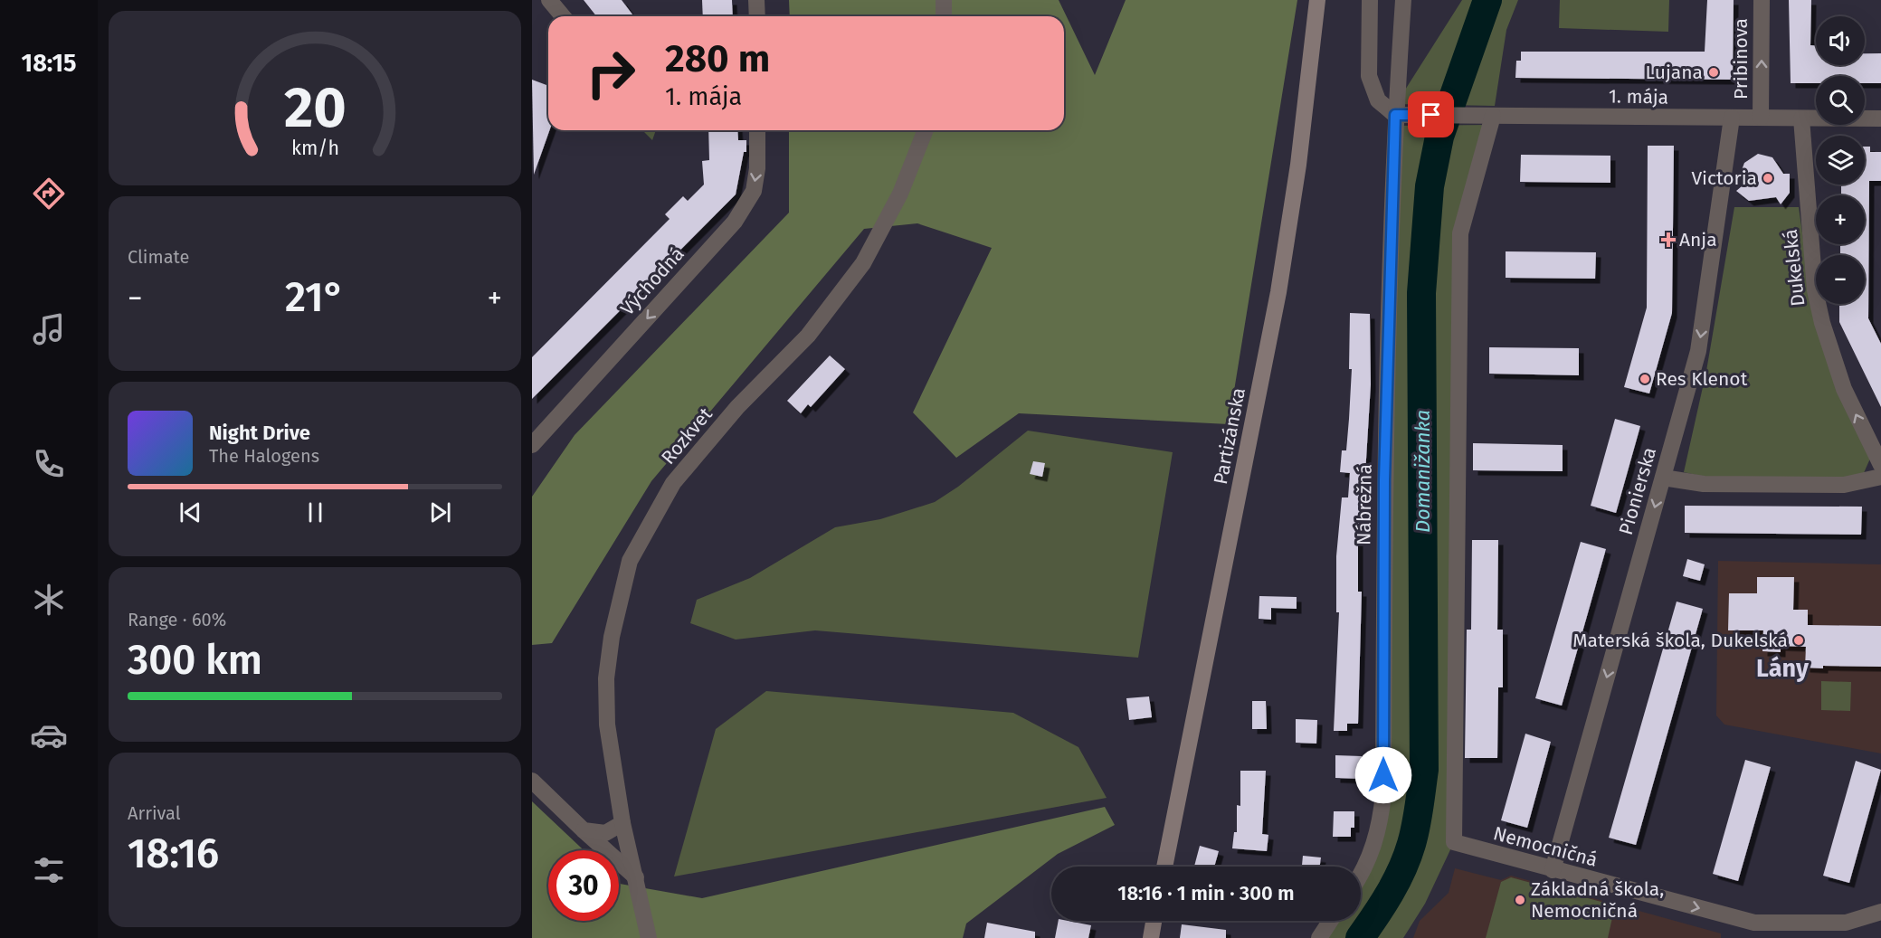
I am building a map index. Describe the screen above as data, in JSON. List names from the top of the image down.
{
  "streets": {
    "main road": ["Partizánska"],
    "street": [
      "Pribinova",
      "1. mája",
      "Dukelská",
      "Východná",
      "Rozkvet",
      "Pionierska",
      "Nábrežná",
      "Nemocničná"
    ]
  },
  "crossings": [
    ["Pribinova", "1. mája"],
    ["1. mája", "Dukelská"],
    ["1. mája", "Pionierska"],
    ["1. mája", "Nábrežná"],
    ["1. mája", "Nemocničná"],
    ["Pionierska", "Nemocničná"]
  ],
  "one_way": [
    "Pribinova",
    "Dukelská",
    "Východná",
    "Pionierska"
  ],
  "districts": ["Lány"],
  "water": ["Domanižanka"],
  "places": {
    "other": [
      "Lujana",
      "Victoria",
      "Res Klenot",
      "Materská škola, Dukelská",
      "Základná škola, Nemocničná"
    ],
    "health": ["Anja"]
  },
  "page": {
    "tabs": "18:15",
    "map_buttons": ["+", "−"],
    "turn": ["280 m", "1. mája"],
    "tile": [
      "Climate",
      ["Range · 60%", "300 km"],
      ["Arrival", "18:16"]
    ],
    "heat": ["−", "21°", "+"],
    "song": ["Night Drive", "The Halogens"],
    "limit": "30",
    "trip": "18:16 · 1 min · 300 m",
    "gauge": ["20", "km/h"]
  }
}
